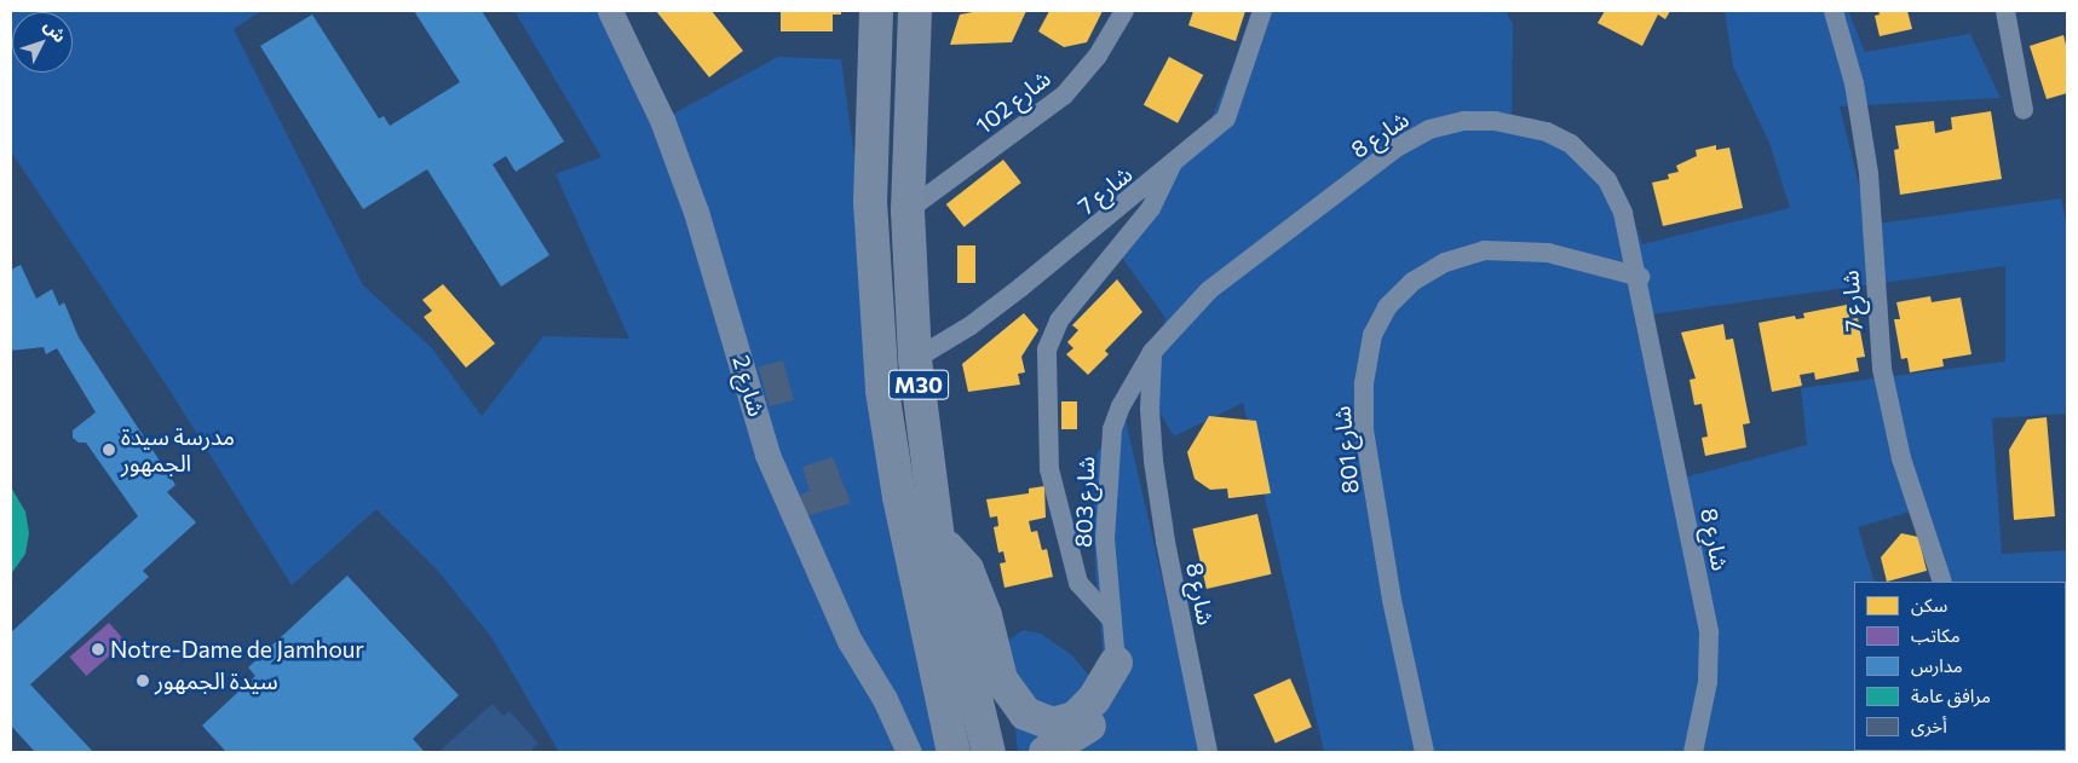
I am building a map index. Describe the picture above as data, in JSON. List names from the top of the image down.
{
  "streets": {
    "highway": ["M30"],
    "street": [
      "شارع 102",
      "شارع 8",
      "شارع 7",
      "شارع 2",
      "شارع 801",
      "شارع 803"
    ]
  },
  "crossings": [
    ["شارع 102", "M30"],
    ["شارع 8", "شارع 801"],
    ["شارع 8", "شارع 803"],
    ["شارع 7", "M30"]
  ],
  "places": ["مدرسة سيدة الجمهور", "Notre-Dame de Jamhour", "سيدة الجمهور"],
  "legend": [
    "سكن",
    "مكاتب",
    "مدارس",
    "مرافق عامة",
    "أخرى"
  ],
  "north": "top right"
}
